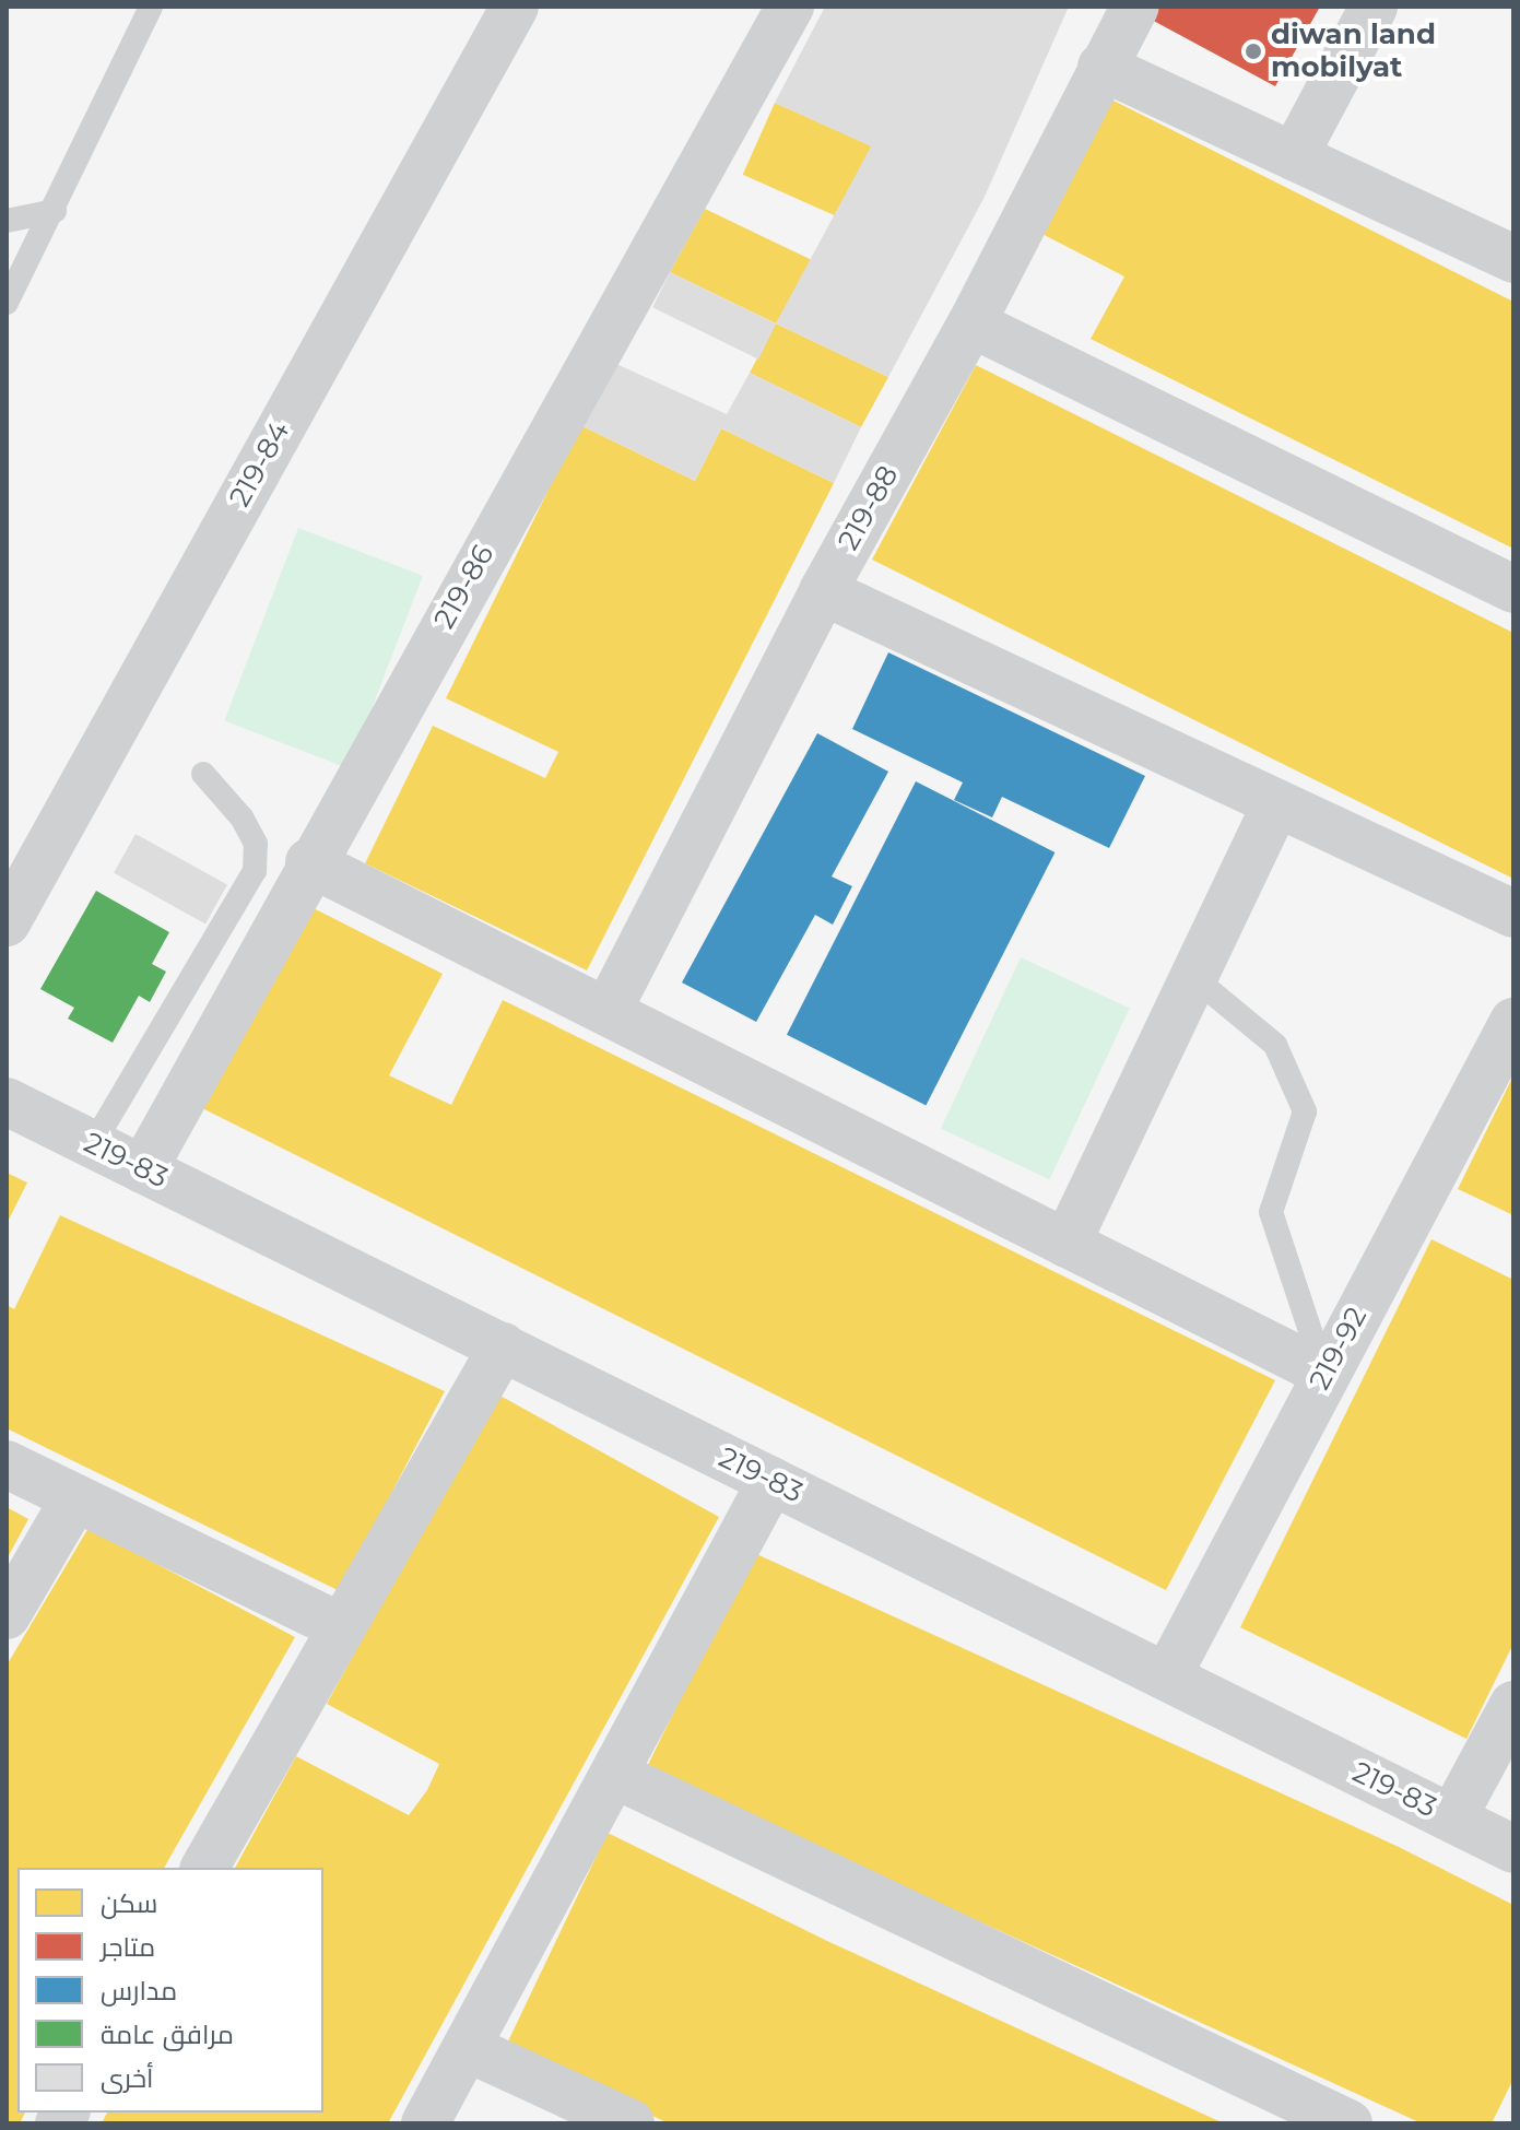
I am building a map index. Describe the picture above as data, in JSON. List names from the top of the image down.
{
  "streets": {
    "street": [
      "219-84",
      "219-88",
      "219-86",
      "219-83",
      "219-92"
    ]
  },
  "crossings": [
    ["219-86", "219-83"],
    ["219-83", "219-92"]
  ],
  "places": ["diwan land mobilyat"],
  "legend": [
    "سكن",
    "متاجر",
    "مدارس",
    "مرافق عامة",
    "أخرى"
  ]
}
